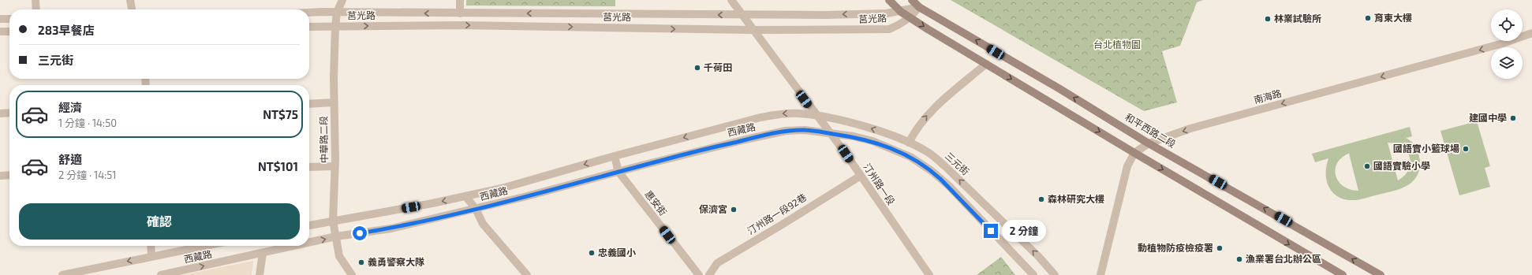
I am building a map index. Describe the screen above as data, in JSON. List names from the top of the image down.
{
  "streets": {
    "main road": ["和平西路二段"],
    "street": [
      "莒光路",
      "南海路",
      "西藏路",
      "中華路二段",
      "三元街",
      "汀州路一段",
      "惠安街",
      "汀州路一段92巷"
    ]
  },
  "crossings": [
    ["莒光路", "和平西路二段"],
    ["莒光路", "中華路二段"],
    ["莒光路", "汀州路一段"],
    ["南海路", "和平西路二段"],
    ["西藏路", "中華路二段"],
    ["西藏路", "三元街"],
    ["西藏路", "汀州路一段"],
    ["西藏路", "惠安街"],
    ["三元街", "汀州路一段"],
    ["汀州路一段", "汀州路一段92巷"]
  ],
  "one_way": ["南海路"],
  "parks": ["台北植物園"],
  "places": [
    "育東大樓",
    "林業試驗所",
    "千荷田",
    "建國中學",
    "國語實小籃球場",
    "國語實驗小學",
    "森林研究大樓",
    "保濟宮",
    "動植物防疫檢疫署",
    "忠義國小",
    "漁業署台北辦公區",
    "義勇警察大隊"
  ],
  "page": {
    "banner": ["283早餐店", "三元街"],
    "list": [
      {
        "name": "經濟",
        "note": "1 分鐘 · 14:50",
        "value": "NT$75"
      },
      {
        "name": "舒適",
        "note": "2 分鐘 · 14:51",
        "value": "NT$101"
      }
    ],
    "buttons": "確認",
    "bubble": "2 分鐘"
  }
}
